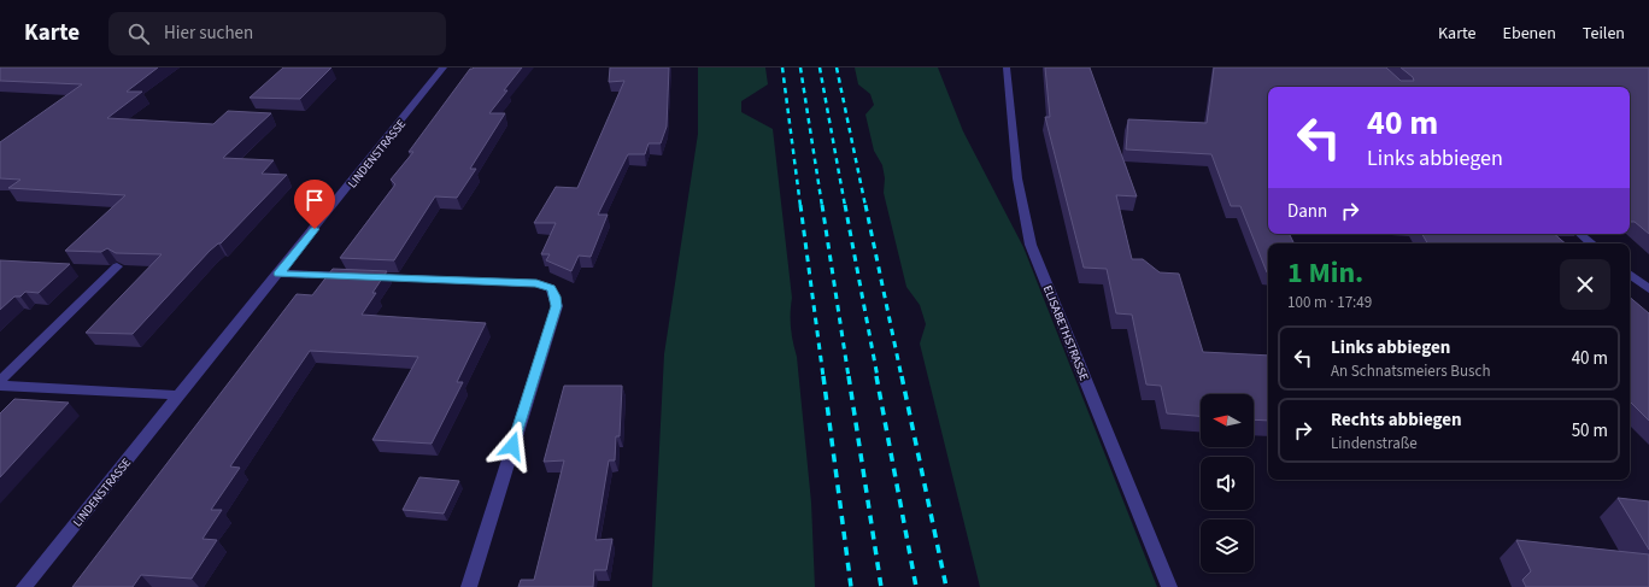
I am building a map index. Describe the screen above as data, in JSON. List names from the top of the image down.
{
  "streets": {
    "street": ["LINDENSTRASSE", "ELISABETHSTRASSE"]
  },
  "north": "left",
  "page": {
    "header": "Karte",
    "search": "Hier suchen",
    "nav": ["Karte", "Ebenen", "Teilen"],
    "turn": ["40 m", "Links abbiegen"],
    "then": "Dann",
    "heading": ["1 Min.", "100 m · 17:49"],
    "list": [
      {
        "name": "Links abbiegen",
        "note": "An Schnatsmeiers Busch",
        "value": "40 m"
      },
      {
        "name": "Rechts abbiegen",
        "note": "Lindenstraße",
        "value": "50 m"
      }
    ]
  }
}
